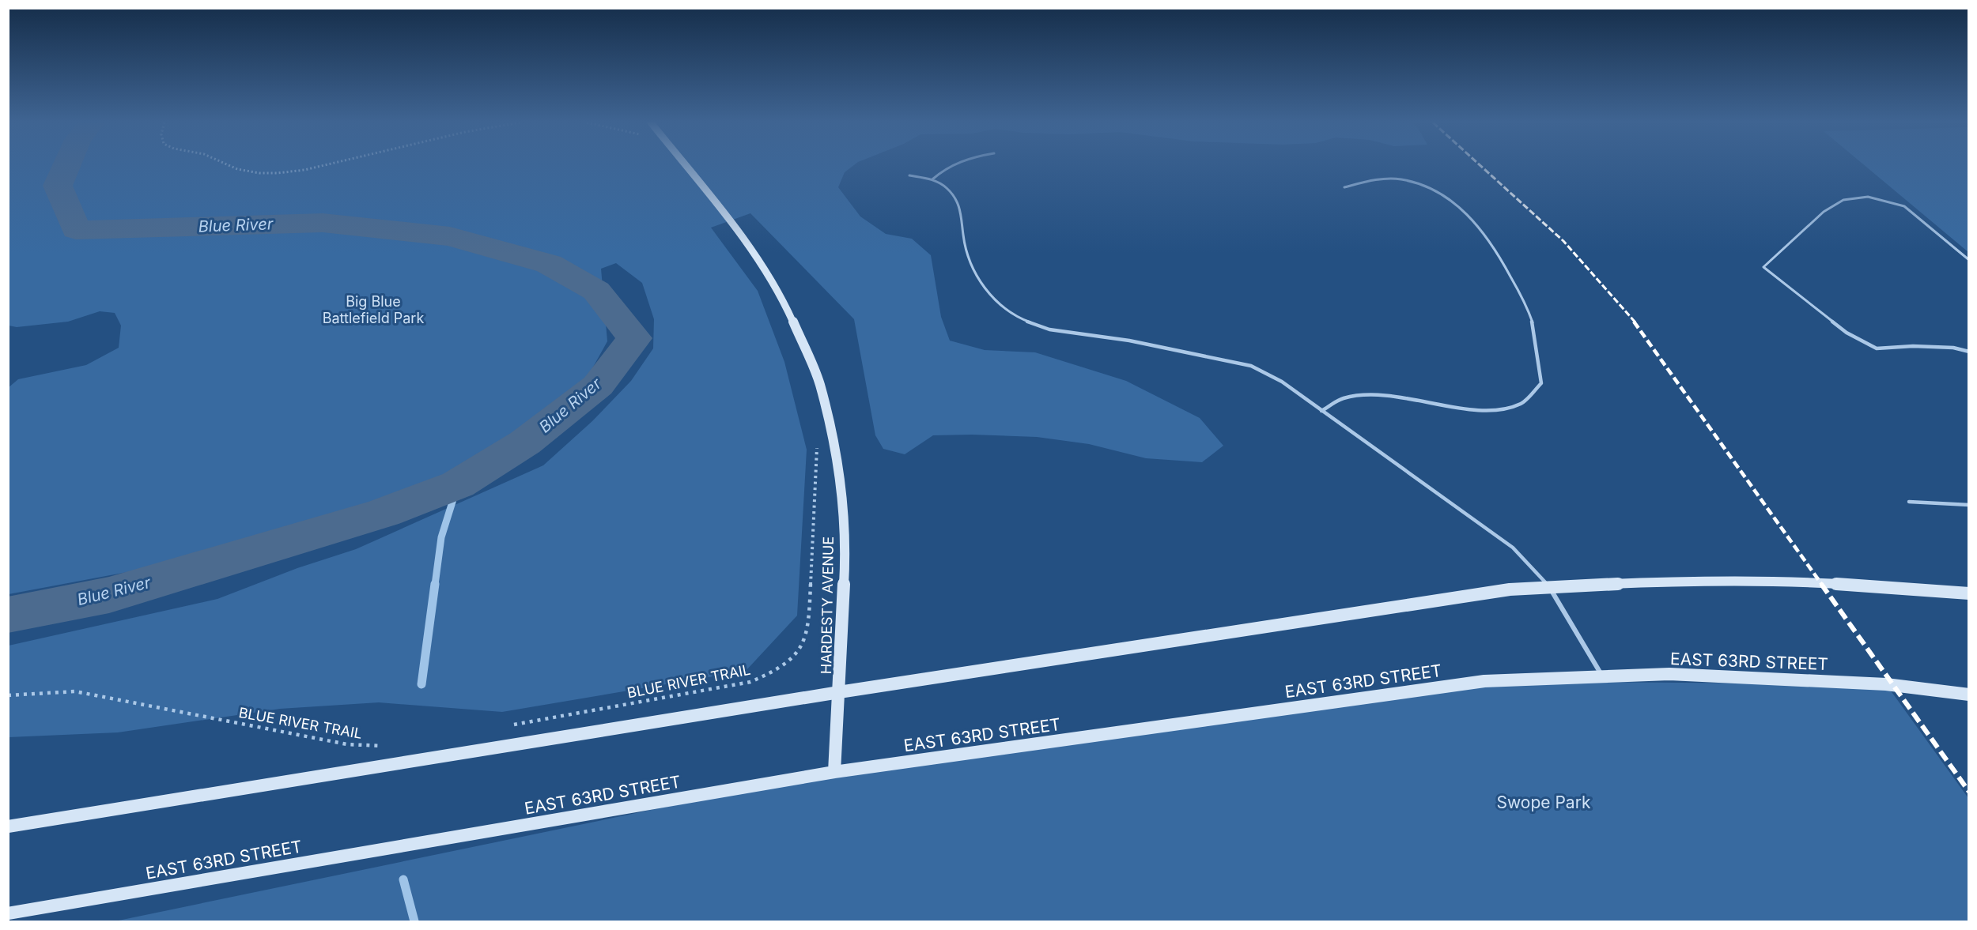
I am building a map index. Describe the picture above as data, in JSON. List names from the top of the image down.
{
  "streets": {
    "main road": ["HARDESTY AVENUE", "EAST 63RD STREET"],
    "path": ["BLUE RIVER TRAIL"]
  },
  "crossings": [
    ["HARDESTY AVENUE", "EAST 63RD STREET"]
  ],
  "water": ["Blue River"],
  "parks": ["Big Blue Battlefield Park", "Swope Park"]
}
